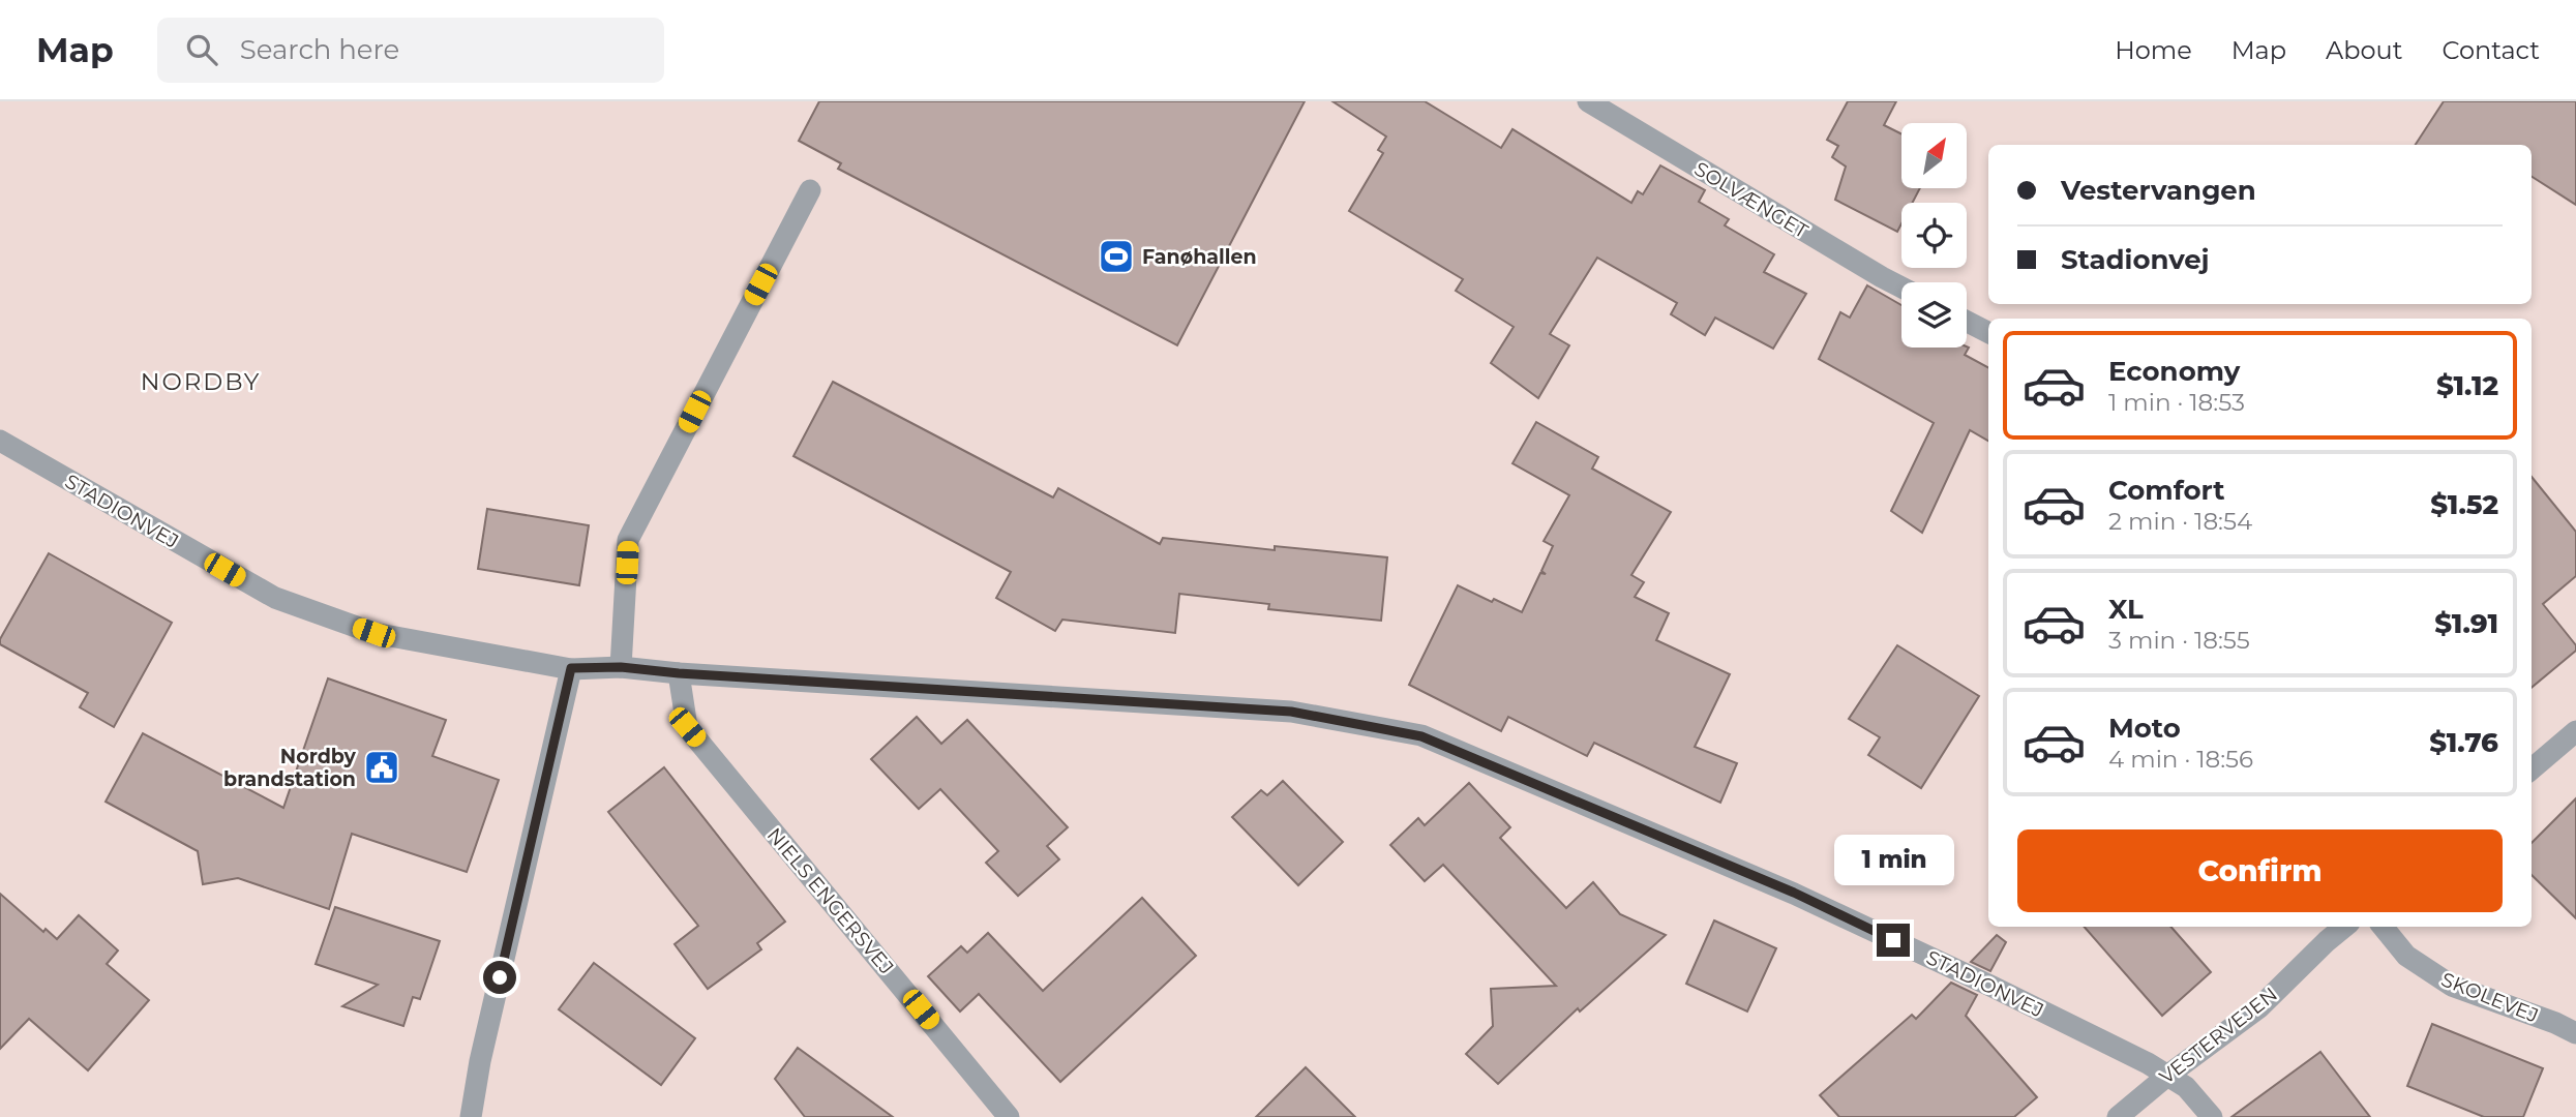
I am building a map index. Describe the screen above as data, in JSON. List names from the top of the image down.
{
  "streets": {
    "street": [
      "SOLVÆNGET",
      "STADIONVEJ",
      "NIELS ENGERSVEJ",
      "SKOLEVEJ",
      "VESTERVEJEN"
    ]
  },
  "crossings": [
    ["STADIONVEJ", "NIELS ENGERSVEJ"],
    ["STADIONVEJ", "VESTERVEJEN"]
  ],
  "districts": ["NORDBY"],
  "places": {
    "sports": ["Fanøhallen"],
    "public building": ["Nordby brandstation"]
  },
  "north": "top right",
  "page": {
    "header": "Map",
    "search": "Search here",
    "nav": [
      "Home",
      "Map",
      "About",
      "Contact"
    ],
    "banner": ["Vestervangen", "Stadionvej"],
    "list": [
      {
        "name": "Economy",
        "note": "1 min · 18:53",
        "value": "$1.12"
      },
      {
        "name": "Comfort",
        "note": "2 min · 18:54",
        "value": "$1.52"
      },
      {
        "name": "XL",
        "note": "3 min · 18:55",
        "value": "$1.91"
      },
      {
        "name": "Moto",
        "note": "4 min · 18:56",
        "value": "$1.76"
      }
    ],
    "buttons": "Confirm",
    "bubble": "1 min"
  }
}
